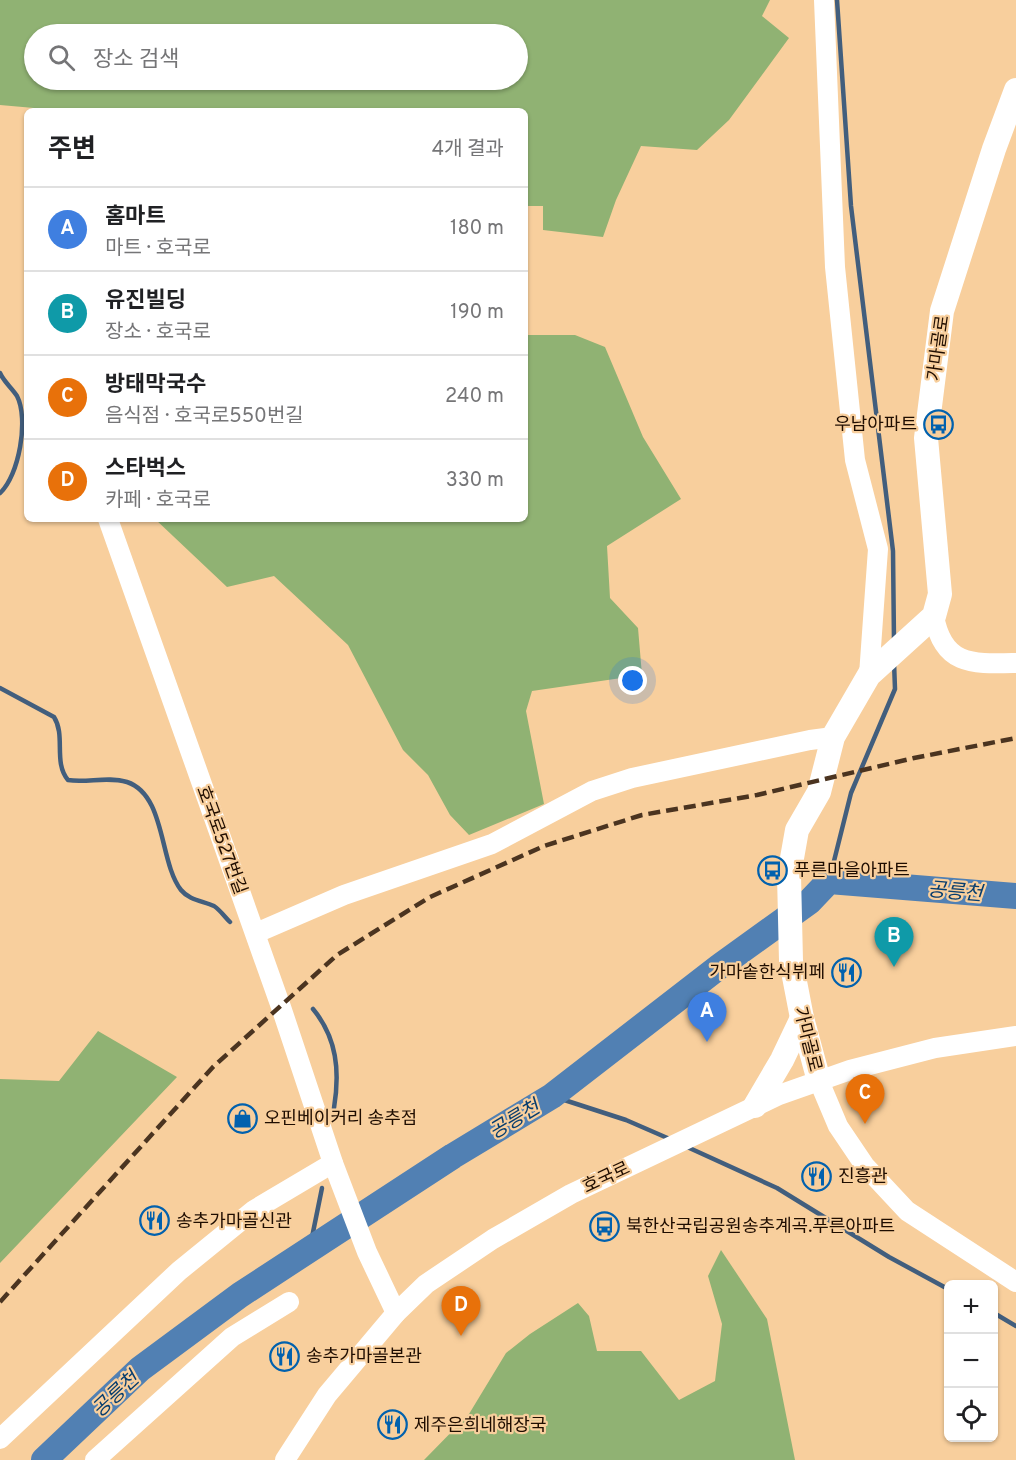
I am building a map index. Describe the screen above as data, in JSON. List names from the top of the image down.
{
  "streets": {
    "main road": ["가마골로"],
    "street": ["호국로527번길", "호국로"]
  },
  "crossings": [
    ["가마골로", "호국로"],
    ["호국로527번길", "호국로"]
  ],
  "water": ["공릉천"],
  "places": {
    "bus stop": ["우남아파트", "푸른마을아파트", "북한산국립공원송추계곡.푸른아파트"],
    "restaurant": [
      "가마솥한식뷔페",
      "진흥관",
      "송추가마골신관",
      "송추가마골본관",
      "제주은희네해장국"
    ],
    "shop": ["오핀베이커리 송추점"]
  },
  "page": {
    "search": "장소 검색",
    "heading": ["주변", "4개 결과"],
    "list": [
      {
        "mark": "A",
        "name": "홈마트",
        "note": "마트 · 호국로",
        "value": "180 m"
      },
      {
        "mark": "B",
        "name": "유진빌딩",
        "note": "장소 · 호국로",
        "value": "190 m"
      },
      {
        "mark": "C",
        "name": "방태막국수",
        "note": "음식점 · 호국로550번길",
        "value": "240 m"
      },
      {
        "mark": "D",
        "name": "스타벅스",
        "note": "카페 · 호국로",
        "value": "330 m"
      }
    ],
    "pins": [
      "B",
      "A",
      "C",
      "D"
    ],
    "map_buttons": ["+", "−"]
  }
}
